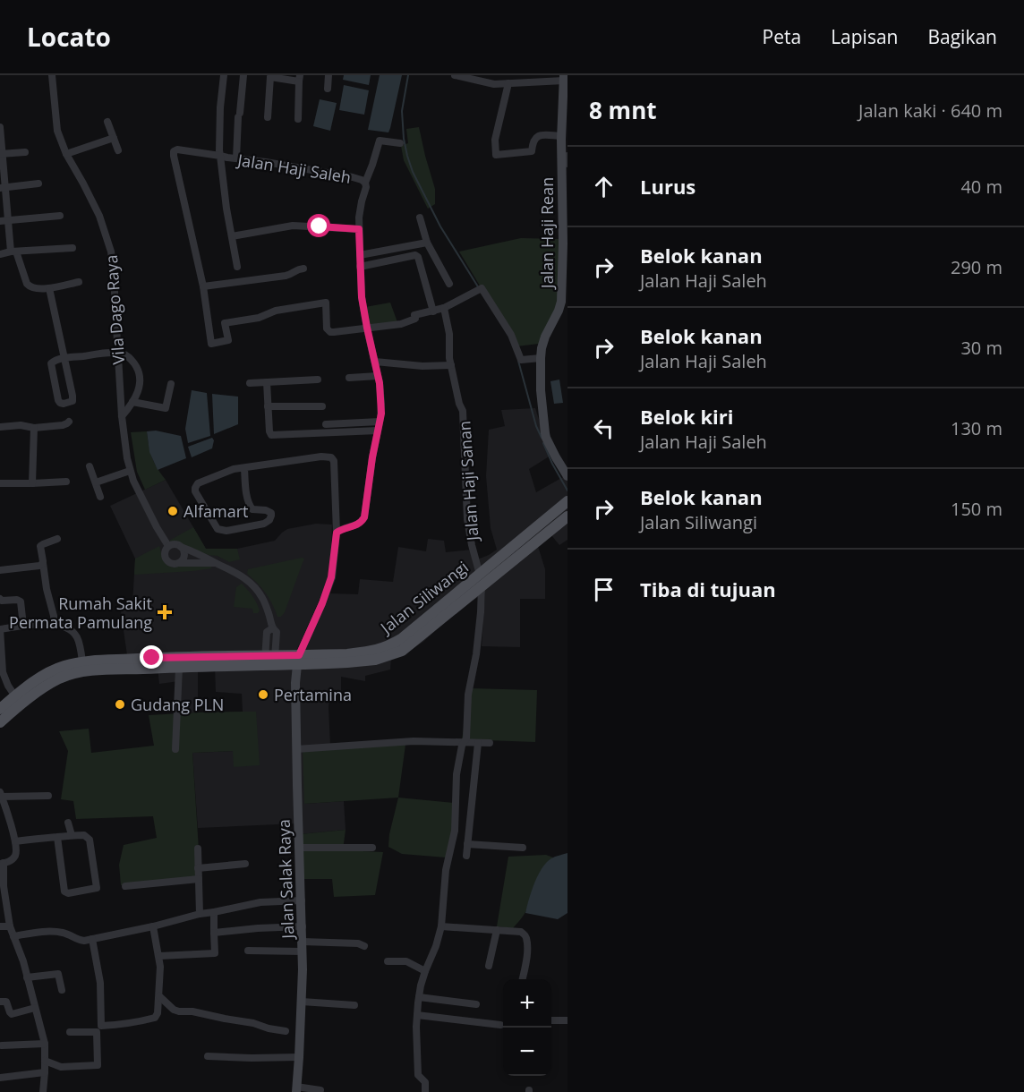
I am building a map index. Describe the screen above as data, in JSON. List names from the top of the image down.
{
  "streets": {
    "main road": ["Jalan Siliwangi"],
    "street": [
      "Jalan Haji Saleh",
      "Jalan Haji Rean",
      "Vila Dago Raya",
      "Jalan Haji Sanan",
      "Jalan Salak Raya"
    ]
  },
  "crossings": [
    ["Jalan Haji Sanan", "Jalan Siliwangi"],
    ["Jalan Siliwangi", "Jalan Salak Raya"]
  ],
  "places": {
    "other": ["Alfamart", "Pertamina", "Gudang PLN"],
    "health": ["Rumah Sakit Permata Pamulang"]
  },
  "page": {
    "header": "Locato",
    "nav": ["Peta", "Lapisan", "Bagikan"],
    "heading": ["8 mnt", "Jalan kaki · 640 m"],
    "list": [
      ["Lurus", "40 m"],
      ["Belok kanan", "Jalan Haji Saleh", "290 m"],
      ["Belok kanan", "Jalan Haji Saleh", "30 m"],
      ["Belok kiri", "Jalan Haji Saleh", "130 m"],
      ["Belok kanan", "Jalan Siliwangi", "150 m"],
      "Tiba di tujuan"
    ],
    "map_buttons": ["+", "−"]
  }
}
